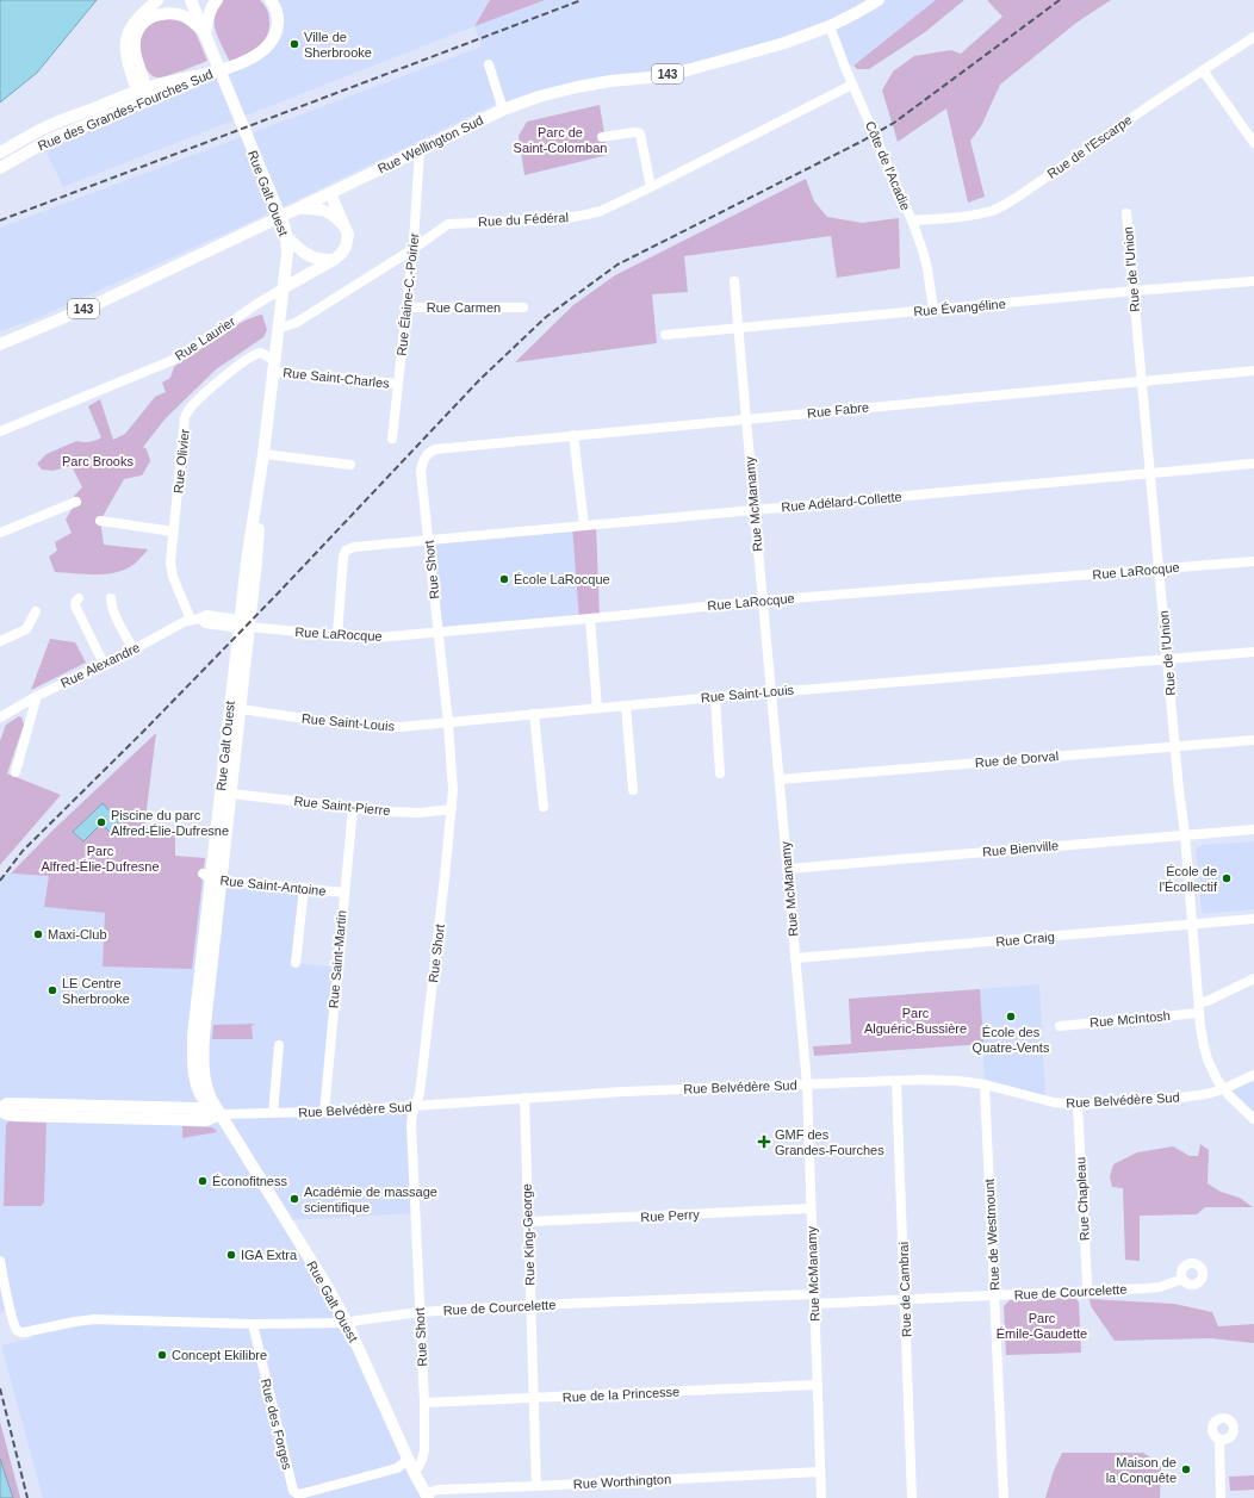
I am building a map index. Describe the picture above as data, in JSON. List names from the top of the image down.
{
  "streets": {
    "main road": [
      "143",
      "Rue des Grandes-Fourches Sud",
      "Rue Wellington Sud",
      "Rue Galt Ouest",
      "Rue Laurier",
      "Rue Belvédère Sud"
    ],
    "street": [
      "Rue de l'Escarpe",
      "Côte de l'Acadie",
      "Rue du Fédéral",
      "Rue de l'Union",
      "Rue Élaine-C.-Poirier",
      "Rue Carmen",
      "Rue Évangéline",
      "Rue Saint-Charles",
      "Rue Fabre",
      "Rue Olivier",
      "Rue Adélard-Collette",
      "Rue McManamy",
      "Rue Short",
      "Rue LaRocque",
      "Rue Alexandre",
      "Rue Saint-Louis",
      "Rue de Dorval",
      "Rue Saint-Pierre",
      "Rue Bienville",
      "Rue Saint-Antoine",
      "Rue Craig",
      "Rue Saint-Martin",
      "Rue McIntosh",
      "Rue Chapleau",
      "Rue Perry",
      "Rue King-George",
      "Rue de Westmount",
      "Rue de Cambrai",
      "Rue de Courcelette",
      "Rue de la Princesse",
      "Rue des Forges",
      "Rue Worthington"
    ]
  },
  "crossings": [
    ["Rue Wellington Sud", "Côte de l'Acadie"],
    ["Rue Wellington Sud", "Rue Élaine-C.-Poirier"],
    ["Rue Wellington Sud", "Rue Laurier"],
    ["Rue de l'Escarpe", "Côte de l'Acadie"],
    ["Côte de l'Acadie", "Rue du Fédéral"],
    ["Côte de l'Acadie", "Rue Évangéline"],
    ["Rue Galt Ouest", "Rue du Fédéral"],
    ["Rue Galt Ouest", "Rue Laurier"],
    ["Rue Galt Ouest", "Rue Saint-Charles"],
    ["Rue Galt Ouest", "Rue Olivier"],
    ["Rue Galt Ouest", "Rue Short"],
    ["Rue Galt Ouest", "Rue LaRocque"],
    ["Rue Galt Ouest", "Rue Alexandre"],
    ["Rue Galt Ouest", "Rue Saint-Louis"],
    ["Rue Galt Ouest", "Rue Saint-Pierre"],
    ["Rue Galt Ouest", "Rue Saint-Antoine"],
    ["Rue Galt Ouest", "Rue Belvédère Sud"],
    ["Rue Galt Ouest", "Rue de Courcelette"],
    ["Rue Galt Ouest", "Rue des Forges"],
    ["Rue Galt Ouest", "Rue Worthington"],
    ["Rue du Fédéral", "Rue Élaine-C.-Poirier"],
    ["Rue de l'Union", "Rue Évangéline"],
    ["Rue de l'Union", "Rue Fabre"],
    ["Rue de l'Union", "Rue Adélard-Collette"],
    ["Rue de l'Union", "Rue LaRocque"],
    ["Rue de l'Union", "Rue Saint-Louis"],
    ["Rue de l'Union", "Rue de Dorval"],
    ["Rue de l'Union", "Rue Bienville"],
    ["Rue de l'Union", "Rue Craig"],
    ["Rue de l'Union", "Rue McIntosh"],
    ["Rue de l'Union", "Rue Belvédère Sud"],
    ["Rue Élaine-C.-Poirier", "Rue Carmen"],
    ["Rue Élaine-C.-Poirier", "Rue Saint-Charles"],
    ["Rue Évangéline", "Rue McManamy"],
    ["Rue Saint-Charles", "Rue Olivier"],
    ["Rue Fabre", "Rue McManamy"],
    ["Rue Fabre", "Rue Short"],
    ["Rue Olivier", "Rue Alexandre"],
    ["Rue Adélard-Collette", "Rue McManamy"],
    ["Rue Adélard-Collette", "Rue Short"],
    ["Rue Adélard-Collette", "Rue LaRocque"],
    ["Rue McManamy", "Rue LaRocque"],
    ["Rue McManamy", "Rue Saint-Louis"],
    ["Rue McManamy", "Rue de Dorval"],
    ["Rue McManamy", "Rue Bienville"],
    ["Rue McManamy", "Rue Craig"],
    ["Rue McManamy", "Rue Belvédère Sud"],
    ["Rue McManamy", "Rue Perry"],
    ["Rue McManamy", "Rue de Courcelette"],
    ["Rue McManamy", "Rue de la Princesse"],
    ["Rue McManamy", "Rue Worthington"],
    ["Rue Short", "Rue LaRocque"],
    ["Rue Short", "Rue Saint-Louis"],
    ["Rue Short", "Rue Saint-Pierre"],
    ["Rue Short", "Rue Belvédère Sud"],
    ["Rue Short", "Rue de Courcelette"],
    ["Rue Short", "Rue de la Princesse"],
    ["Rue LaRocque", "Rue Alexandre"],
    ["Rue Saint-Pierre", "Rue Saint-Martin"],
    ["Rue Saint-Antoine", "Rue Saint-Martin"],
    ["Rue Saint-Martin", "Rue Belvédère Sud"],
    ["Rue Belvédère Sud", "Rue Chapleau"],
    ["Rue Belvédère Sud", "Rue King-George"],
    ["Rue Belvédère Sud", "Rue de Westmount"],
    ["Rue Belvédère Sud", "Rue de Cambrai"],
    ["Rue Chapleau", "Rue de Courcelette"],
    ["Rue Perry", "Rue King-George"],
    ["Rue King-George", "Rue de Courcelette"],
    ["Rue King-George", "Rue de la Princesse"],
    ["Rue King-George", "Rue Worthington"],
    ["Rue de Westmount", "Rue de Courcelette"],
    ["Rue de Cambrai", "Rue de Courcelette"],
    ["Rue de Courcelette", "Rue des Forges"]
  ],
  "parks": [
    "Parc de Saint-Colomban",
    "Parc Brooks",
    "Parc Alfred-Élie-Dufresne",
    "Parc Alguéric-Bussière",
    "Parc Émile-Gaudette"
  ],
  "places": {
    "other": [
      "Ville de Sherbrooke",
      "École LaRocque",
      "Piscine du parc Alfred-Élie-Dufresne",
      "École de l'Écollectif",
      "Maxi-Club",
      "LE Centre Sherbrooke",
      "École des Quatre-Vents",
      "Éconofitness",
      "Académie de massage scientifique",
      "IGA Extra",
      "Concept Ekilibre",
      "Maison de la Conquête"
    ],
    "health": ["GMF des Grandes-Fourches"]
  }
}
